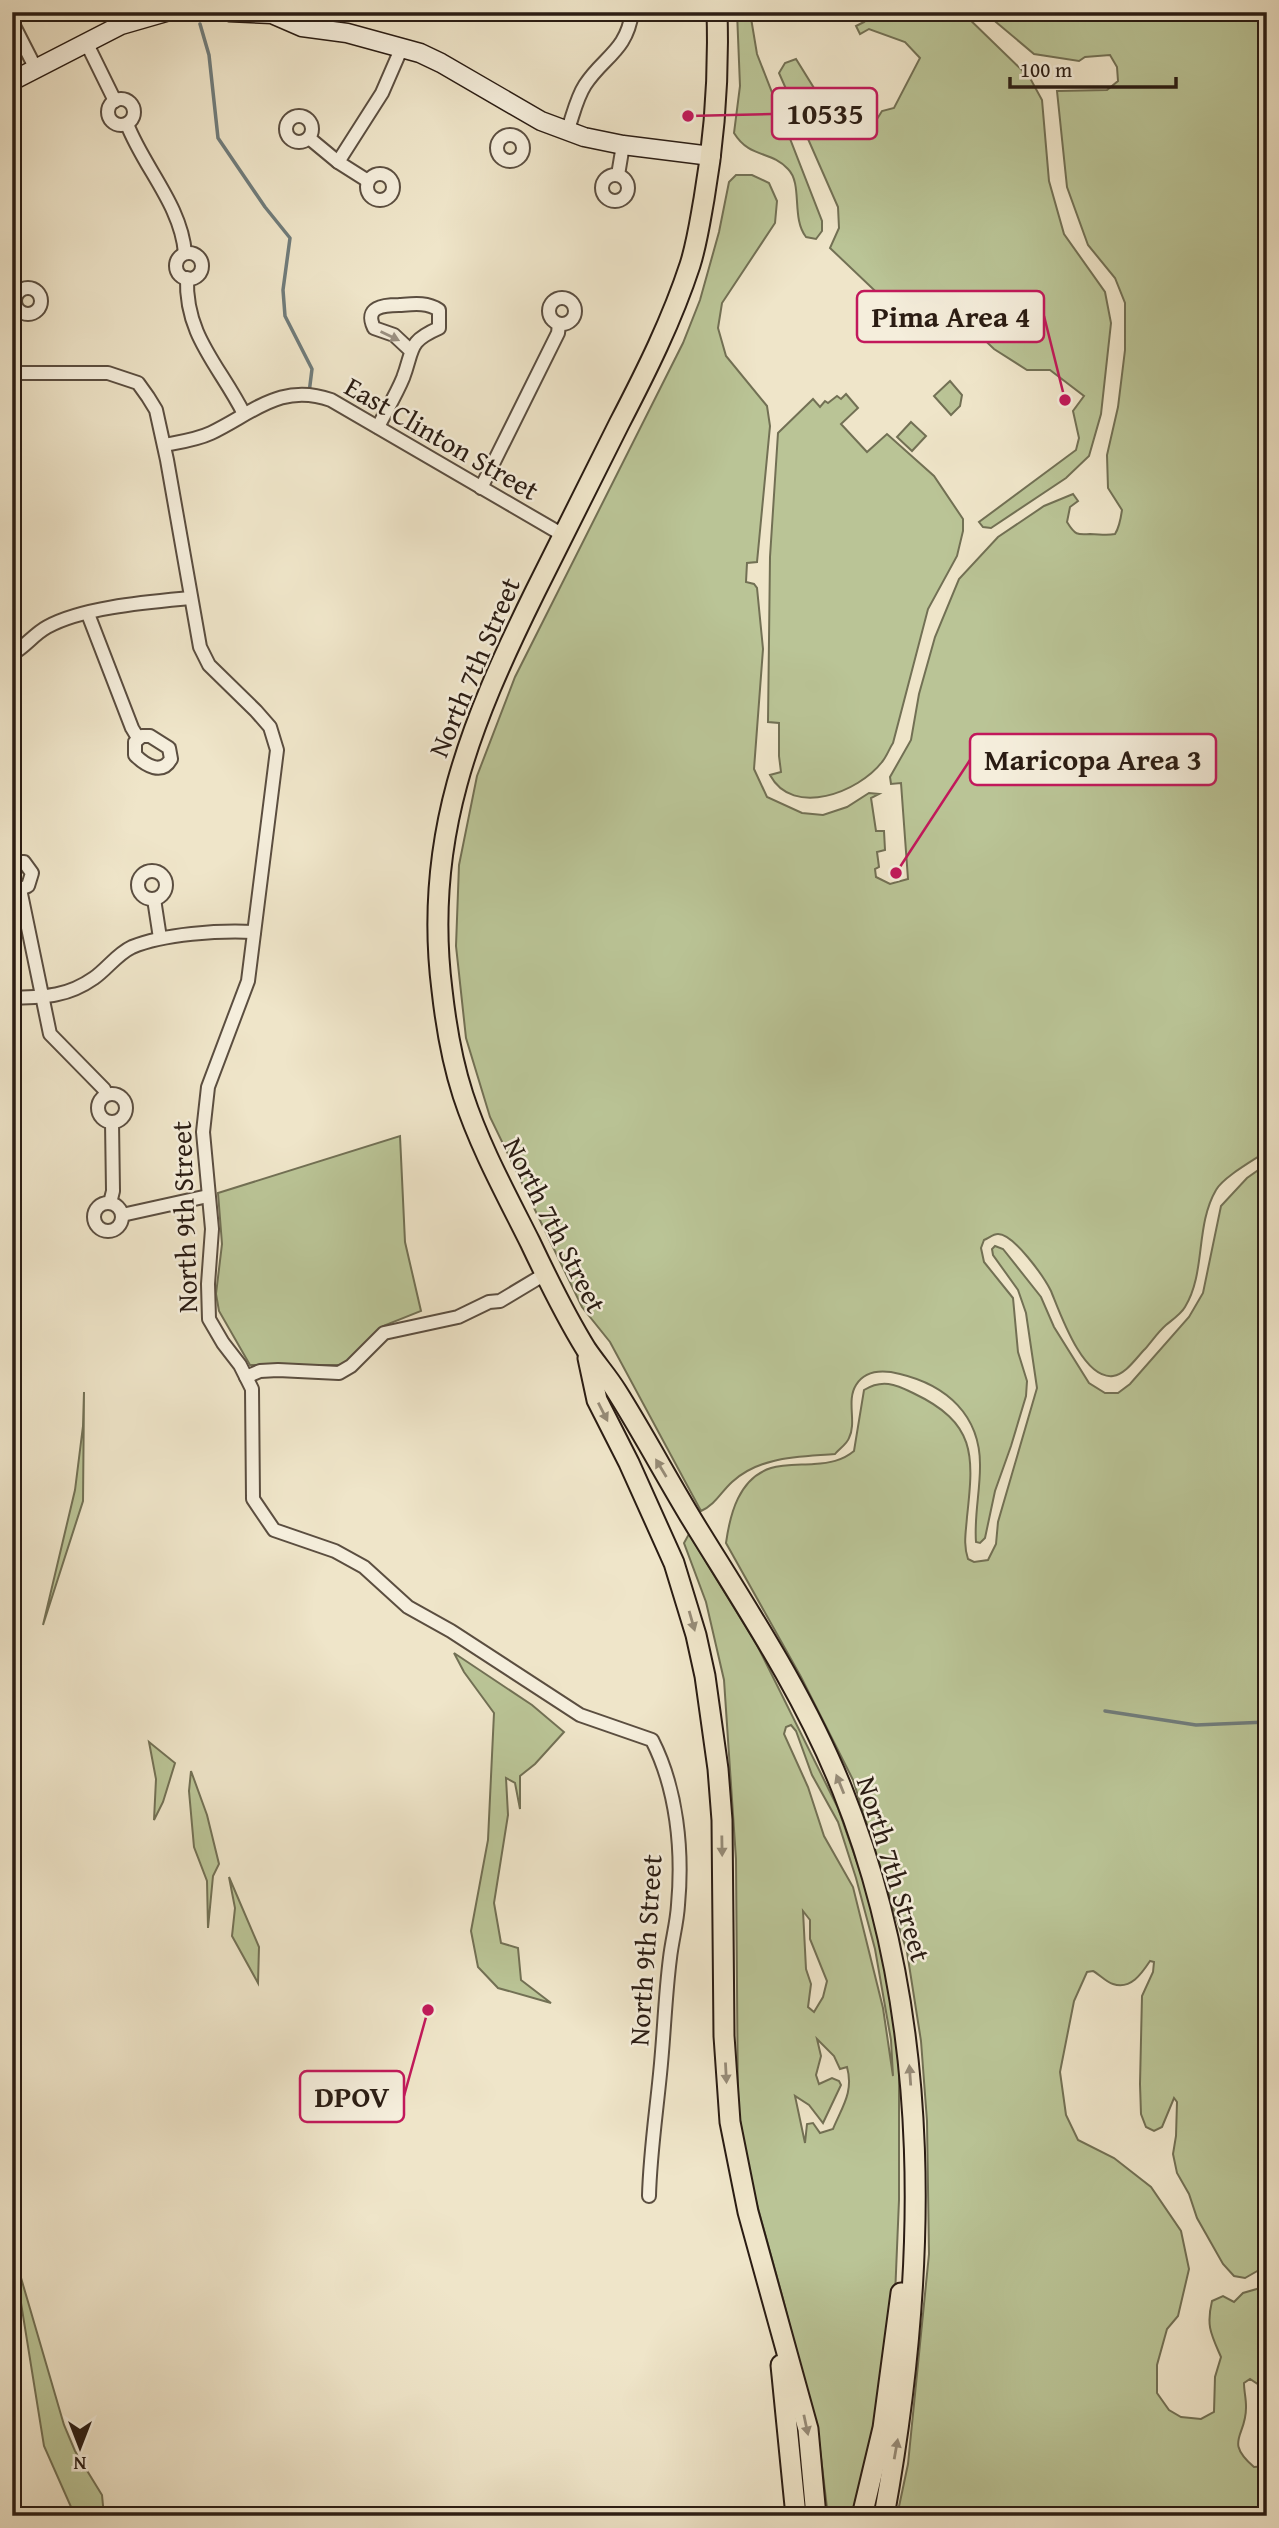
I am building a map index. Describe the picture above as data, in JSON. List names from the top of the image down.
{
  "streets": {
    "main road": ["North 7th Street"],
    "street": ["East Clinton Street", "North 9th Street"]
  },
  "crossings": [
    ["East Clinton Street", "North 7th Street"],
    ["East Clinton Street", "North 9th Street"]
  ],
  "places": [
    "10535",
    "Pima Area 4",
    "Maricopa Area 3",
    "DPOV"
  ],
  "scale_bar": "100 m",
  "north": "bottom"
}
